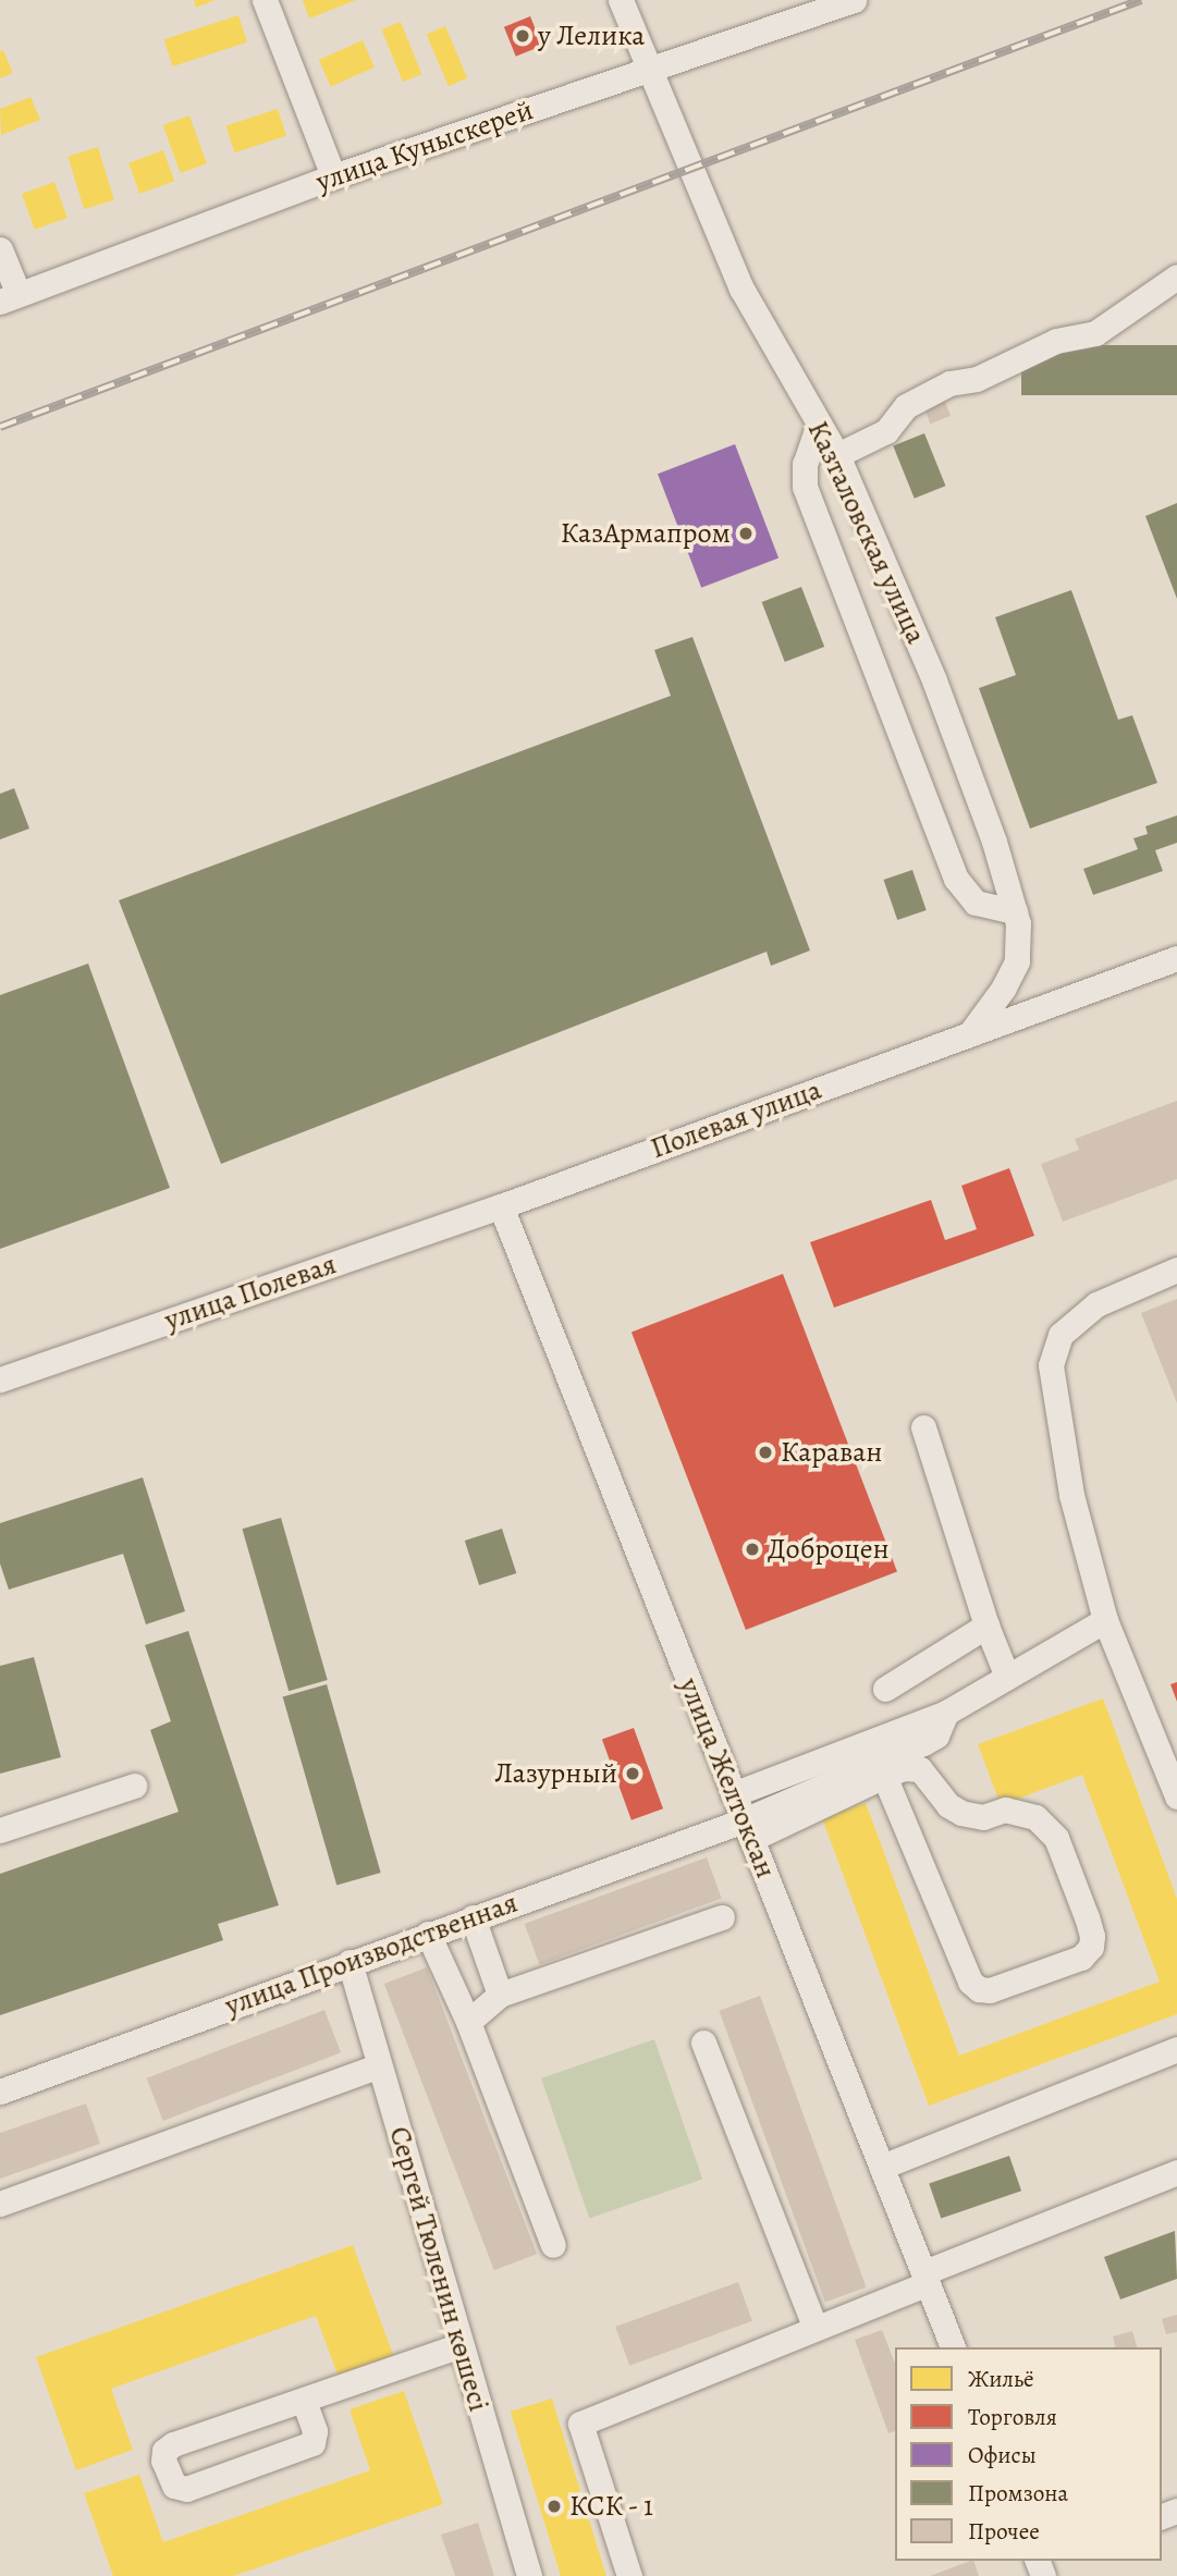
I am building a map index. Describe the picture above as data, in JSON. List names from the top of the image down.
{
  "streets": {
    "street": [
      "улица Куныскерей",
      "Казталовская улица",
      "Полевая улица",
      "улица Полевая",
      "улица Желтоксан",
      "улица Производственная",
      "Сергей Тюленин көшесі"
    ]
  },
  "crossings": [
    ["улица Куныскерей", "Казталовская улица"],
    ["Казталовская улица", "Полевая улица"],
    ["Полевая улица", "улица Полевая"],
    ["Полевая улица", "улица Желтоксан"],
    ["улица Полевая", "улица Желтоксан"],
    ["улица Желтоксан", "улица Производственная"],
    ["улица Производственная", "Сергей Тюленин көшесі"]
  ],
  "places": [
    "у Лелика",
    "КазАрмапром",
    "Караван",
    "Доброцен",
    "Лазурный",
    "КСК - 1"
  ],
  "legend": [
    "Жильё",
    "Торговля",
    "Офисы",
    "Промзона",
    "Прочее"
  ]
}
